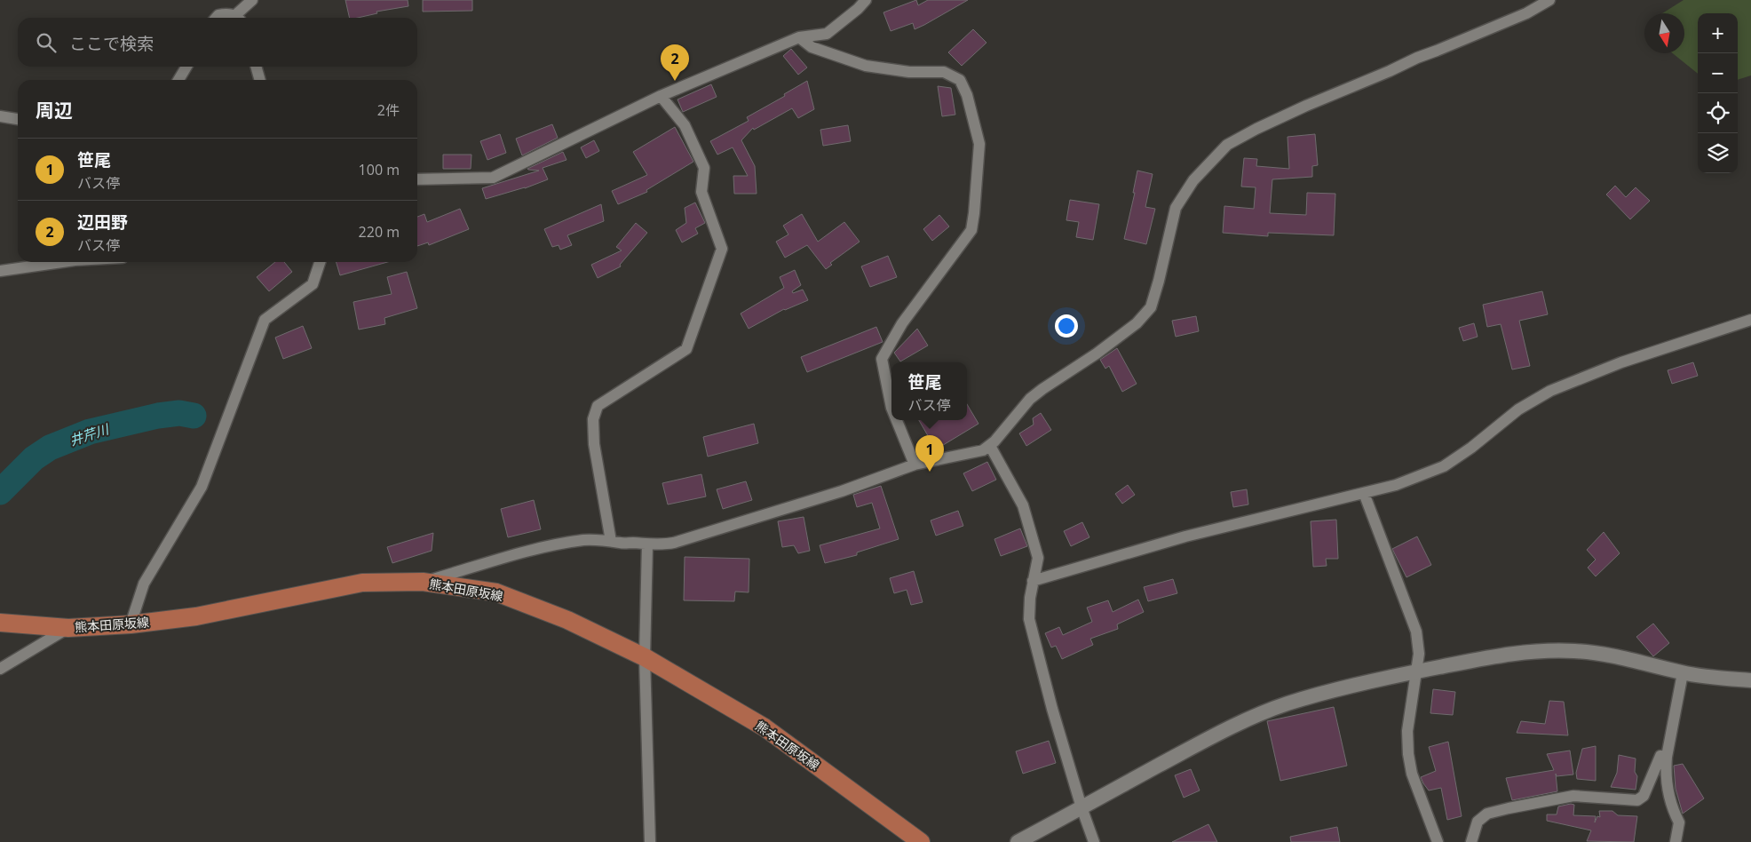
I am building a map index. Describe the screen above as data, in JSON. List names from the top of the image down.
{
  "streets": {
    "main road": ["熊本田原坂線"]
  },
  "water": ["井芹川"],
  "north": "bottom",
  "page": {
    "map_buttons": ["+", "−"],
    "search": "ここで検索",
    "pins": ["2", "1"],
    "heading": ["周辺", "2件"],
    "list": [
      {
        "mark": "1",
        "name": "笹尾",
        "note": "バス停",
        "value": "100 m"
      },
      {
        "mark": "2",
        "name": "辺田野",
        "note": "バス停",
        "value": "220 m"
      }
    ],
    "popup": ["笹尾", "バス停"]
  }
}
